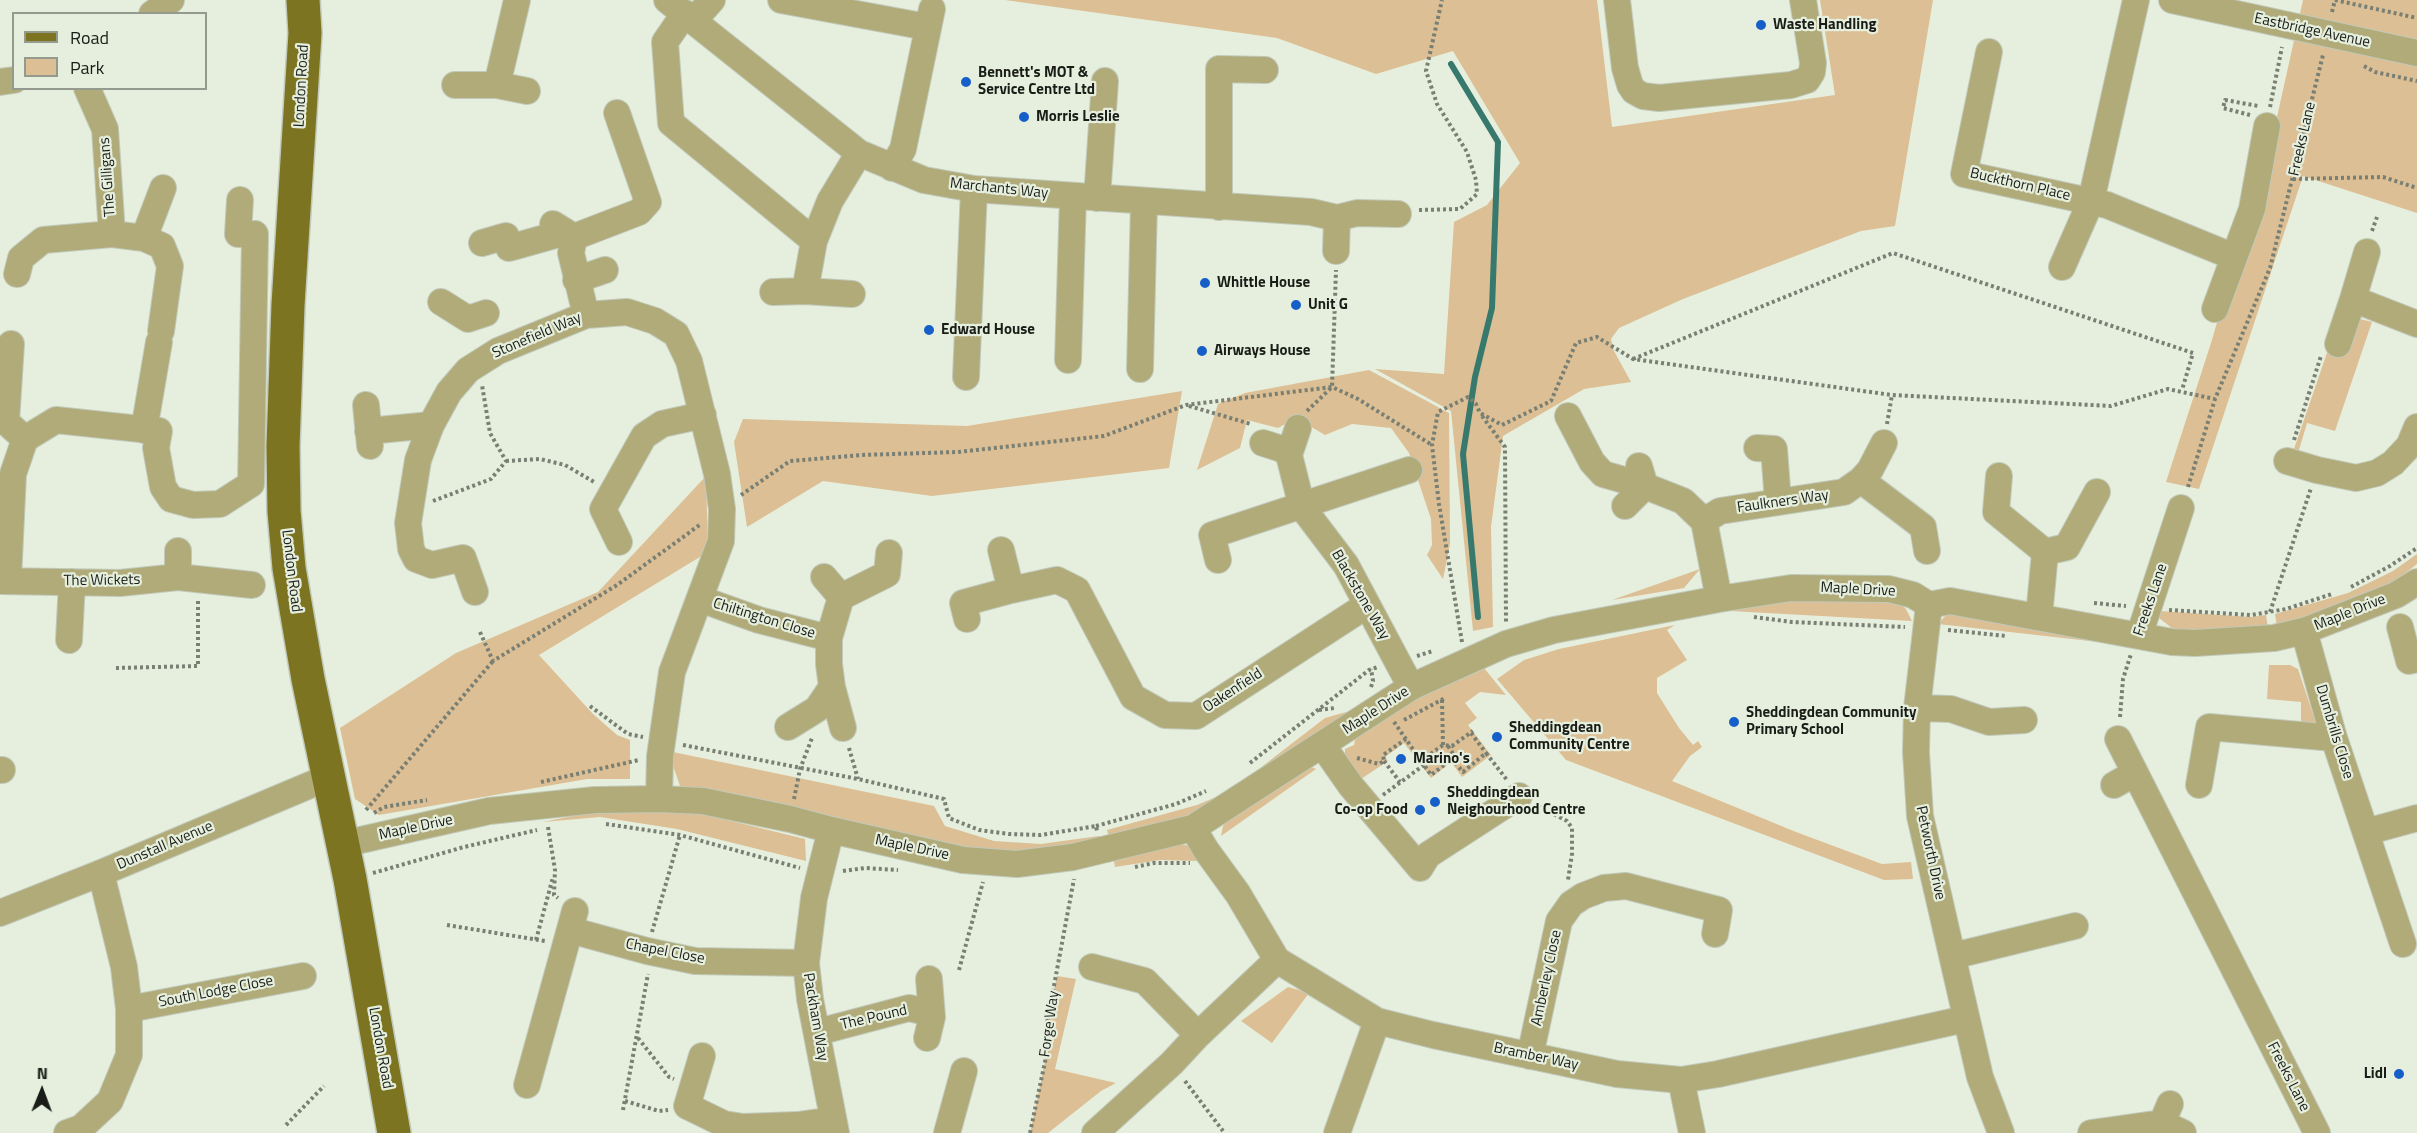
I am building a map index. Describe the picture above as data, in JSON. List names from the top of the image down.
{
  "streets": {
    "main road": ["London Road"],
    "street": [
      "Eastbridge Avenue",
      "Freeks Lane",
      "The Gilligans",
      "Buckthorn Place",
      "Marchants Way",
      "Stonefield Way",
      "Faulkners Way",
      "The Wickets",
      "Maple Drive",
      "Blackstone Way",
      "Chiltington Close",
      "Oakenfield",
      "Dumbrills Close",
      "Dunstall Avenue",
      "Petworth Drive",
      "Chapel Close",
      "Amberley Close",
      "South Lodge Close",
      "Packham Way",
      "The Pound",
      "Bramber Way"
    ],
    "path": ["Forge Way"]
  },
  "crossings": [
    ["London Road", "Maple Drive"],
    ["London Road", "Dunstall Avenue"],
    ["Freeks Lane", "Maple Drive"],
    ["Stonefield Way", "Maple Drive"],
    ["Stonefield Way", "Chiltington Close"],
    ["Maple Drive", "Blackstone Way"],
    ["Maple Drive", "Dumbrills Close"],
    ["Maple Drive", "Petworth Drive"],
    ["Maple Drive", "Packham Way"],
    ["Maple Drive", "Bramber Way"],
    ["Blackstone Way", "Oakenfield"],
    ["Petworth Drive", "Bramber Way"],
    ["Chapel Close", "Packham Way"],
    ["Amberley Close", "Bramber Way"],
    ["Packham Way", "The Pound"]
  ],
  "places": [
    "Waste Handling",
    "Bennett's MOT & Service Centre Ltd",
    "Morris Leslie",
    "Whittle House",
    "Unit G",
    "Edward House",
    "Airways House",
    "Sheddingdean Community Primary School",
    "Sheddingdean Community Centre",
    "Marino's",
    "Sheddingdean Neighourhood Centre",
    "Co-op Food",
    "Lidl"
  ],
  "legend": ["Road", "Park"],
  "north": "top"
}
